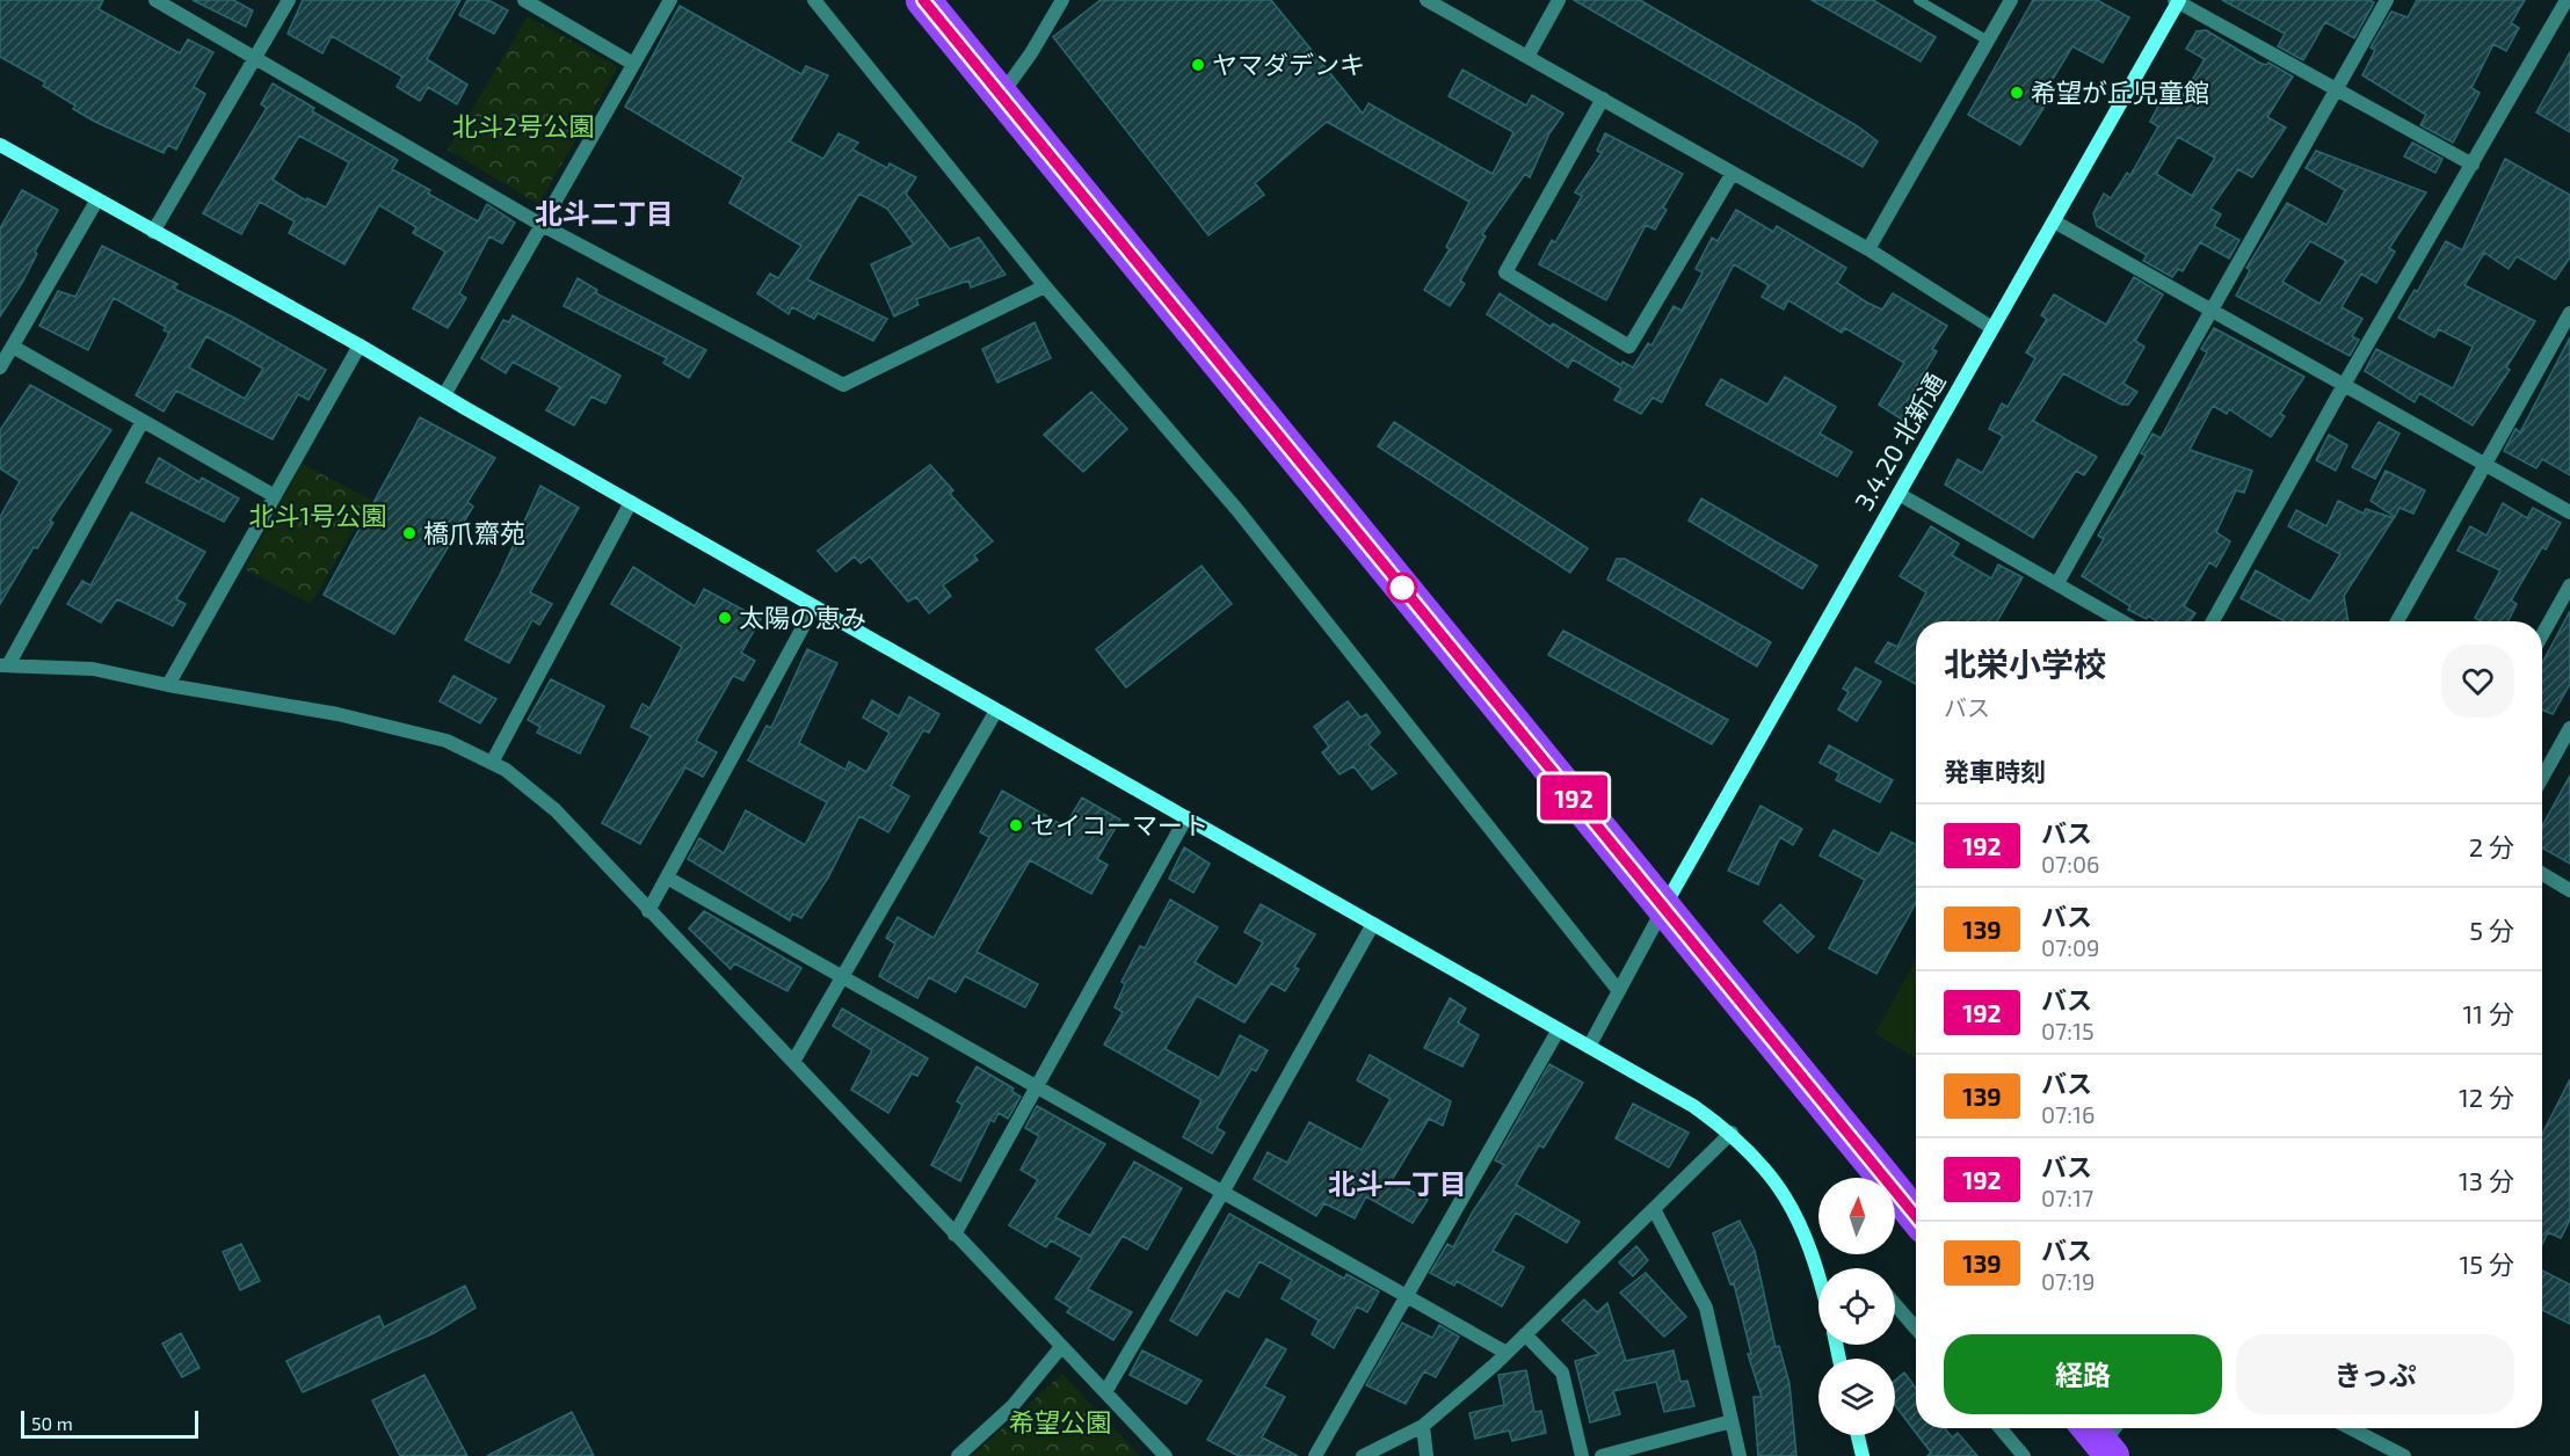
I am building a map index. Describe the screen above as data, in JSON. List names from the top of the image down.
{
  "streets": {
    "street": ["3.4.20 北新通"]
  },
  "districts": ["北斗二丁目", "北斗一丁目"],
  "parks": ["北斗2号公園", "北斗1号公園", "希望公園"],
  "places": [
    "ヤマダデンキ",
    "希望が丘児童館",
    "橋爪齋苑",
    "太陽の恵み",
    "セイコーマート"
  ],
  "lines": ["bus line 192"],
  "scale_bar": "50 m",
  "north": "top",
  "page": {
    "on_map": "192",
    "heading": [
      ["北栄小学校", "バス"],
      "発車時刻"
    ],
    "list": [
      {
        "mark": "192",
        "name": "バス",
        "note": "07:06",
        "value": "2 分"
      },
      {
        "mark": "139",
        "name": "バス",
        "note": "07:09",
        "value": "5 分"
      },
      {
        "mark": "192",
        "name": "バス",
        "note": "07:15",
        "value": "11 分"
      },
      {
        "mark": "139",
        "name": "バス",
        "note": "07:16",
        "value": "12 分"
      },
      {
        "mark": "192",
        "name": "バス",
        "note": "07:17",
        "value": "13 分"
      },
      {
        "mark": "139",
        "name": "バス",
        "note": "07:19",
        "value": "15 分"
      }
    ],
    "buttons": ["経路", "きっぷ"],
    "scale": "50 m"
  }
}
